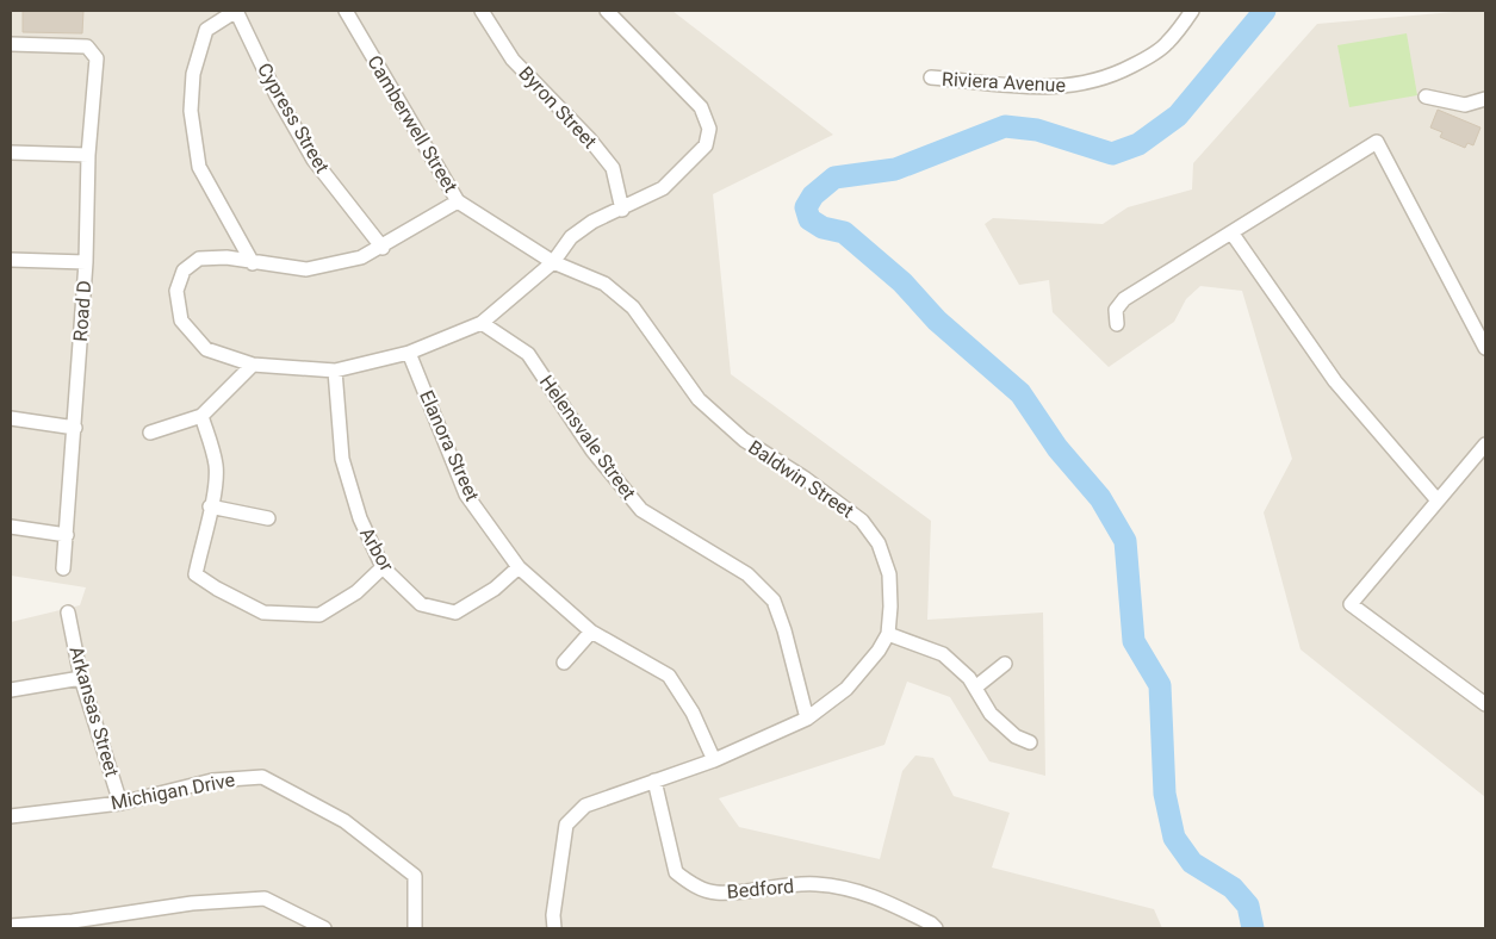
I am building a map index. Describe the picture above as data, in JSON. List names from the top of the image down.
{
  "streets": {
    "street": [
      "Riviera Avenue",
      "Byron Street",
      "Cypress Street",
      "Camberwell Street",
      "Road D",
      "Helensvale Street",
      "Elanora Street",
      "Baldwin Street",
      "Arbor",
      "Arkansas Street",
      "Michigan Drive",
      "Bedford"
    ]
  },
  "crossings": [
    ["Camberwell Street", "Baldwin Street"],
    ["Helensvale Street", "Baldwin Street"],
    ["Elanora Street", "Baldwin Street"],
    ["Elanora Street", "Arbor"],
    ["Baldwin Street", "Bedford"],
    ["Arkansas Street", "Michigan Drive"]
  ]
}
